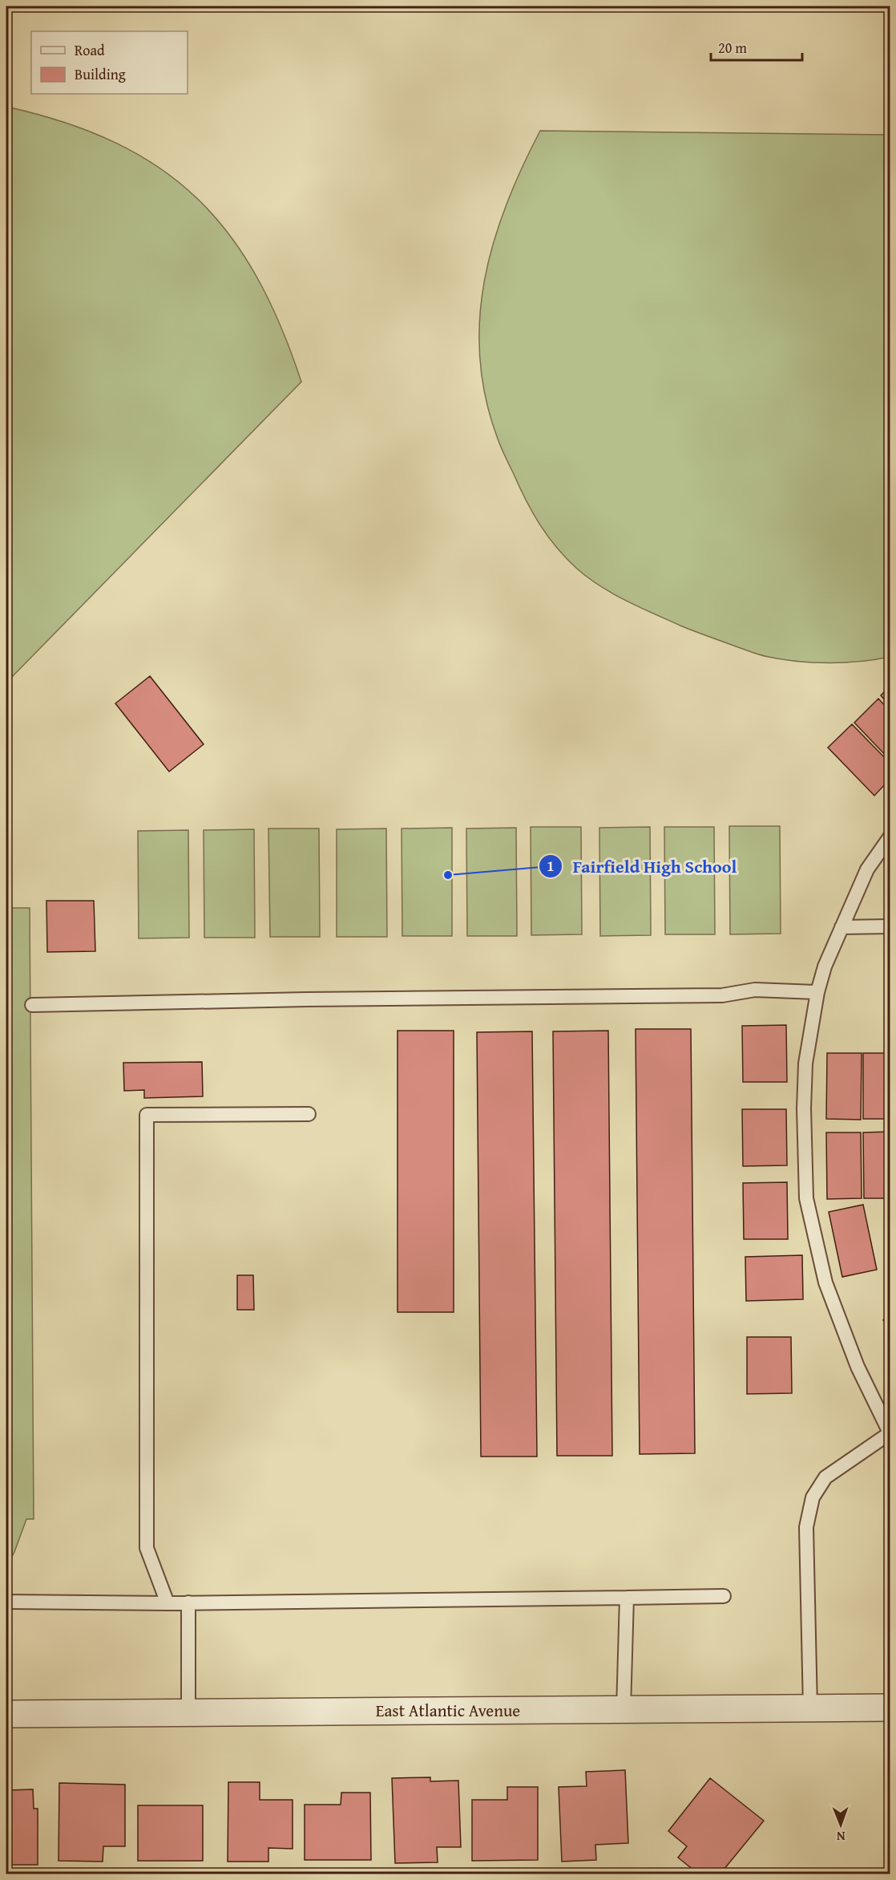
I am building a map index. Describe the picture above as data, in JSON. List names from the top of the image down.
{
  "streets": {
    "street": ["East Atlantic Avenue"]
  },
  "places": ["Fairfield High School"],
  "legend": ["Road", "Building"],
  "scale_bar": "20 m",
  "north": "bottom"
}
